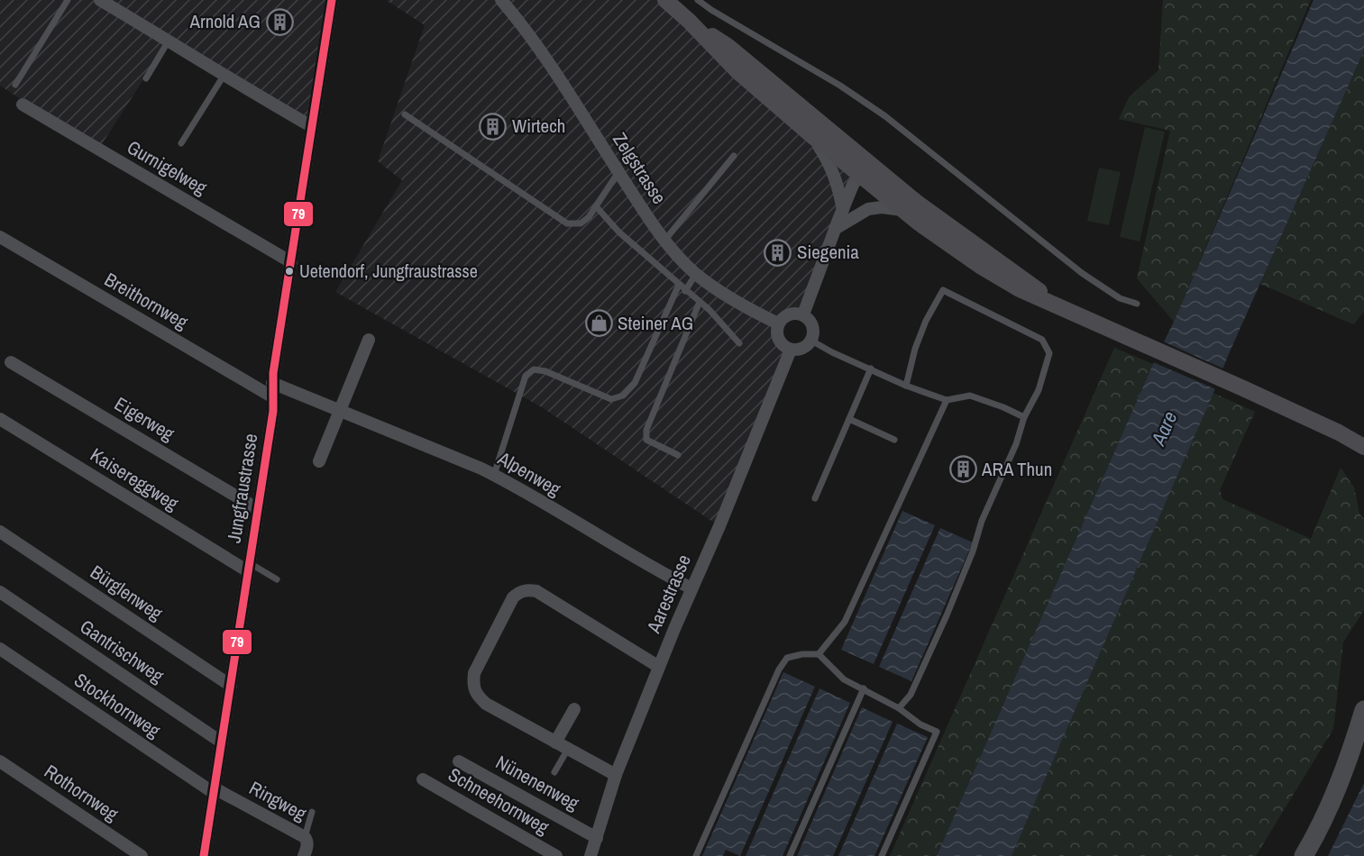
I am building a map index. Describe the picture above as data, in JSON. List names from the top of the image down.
{
  "streets": {
    "street": [
      "Gurnigelweg",
      "Zelgstrasse",
      "Breithornweg",
      "Eigerweg",
      "Alpenweg",
      "Kaisereggweg",
      "Jungfraustrasse",
      "Bürglenweg",
      "Aarestrasse",
      "Gantrischweg",
      "Stockhornweg",
      "Nünenenweg",
      "Rothornweg",
      "Ringweg",
      "Schneehornweg"
    ]
  },
  "crossings": [
    ["Gurnigelweg", "Jungfraustrasse"],
    ["Zelgstrasse", "Aarestrasse"],
    ["Breithornweg", "Jungfraustrasse"],
    ["Eigerweg", "Jungfraustrasse"],
    ["Alpenweg", "Jungfraustrasse"],
    ["Alpenweg", "Aarestrasse"],
    ["Kaisereggweg", "Jungfraustrasse"],
    ["Jungfraustrasse", "Bürglenweg"],
    ["Jungfraustrasse", "Gantrischweg"],
    ["Jungfraustrasse", "Stockhornweg"],
    ["Jungfraustrasse", "Ringweg"],
    ["Aarestrasse", "Nünenenweg"],
    ["Stockhornweg", "Ringweg"]
  ],
  "water": ["Aare"],
  "places": {
    "building": [
      "Arnold AG",
      "Wirtech",
      "Siegenia",
      "ARA Thun"
    ],
    "other": ["Uetendorf, Jungfraustrasse"],
    "shop": ["Steiner AG"]
  },
  "lines": ["transit line 79"]
}
